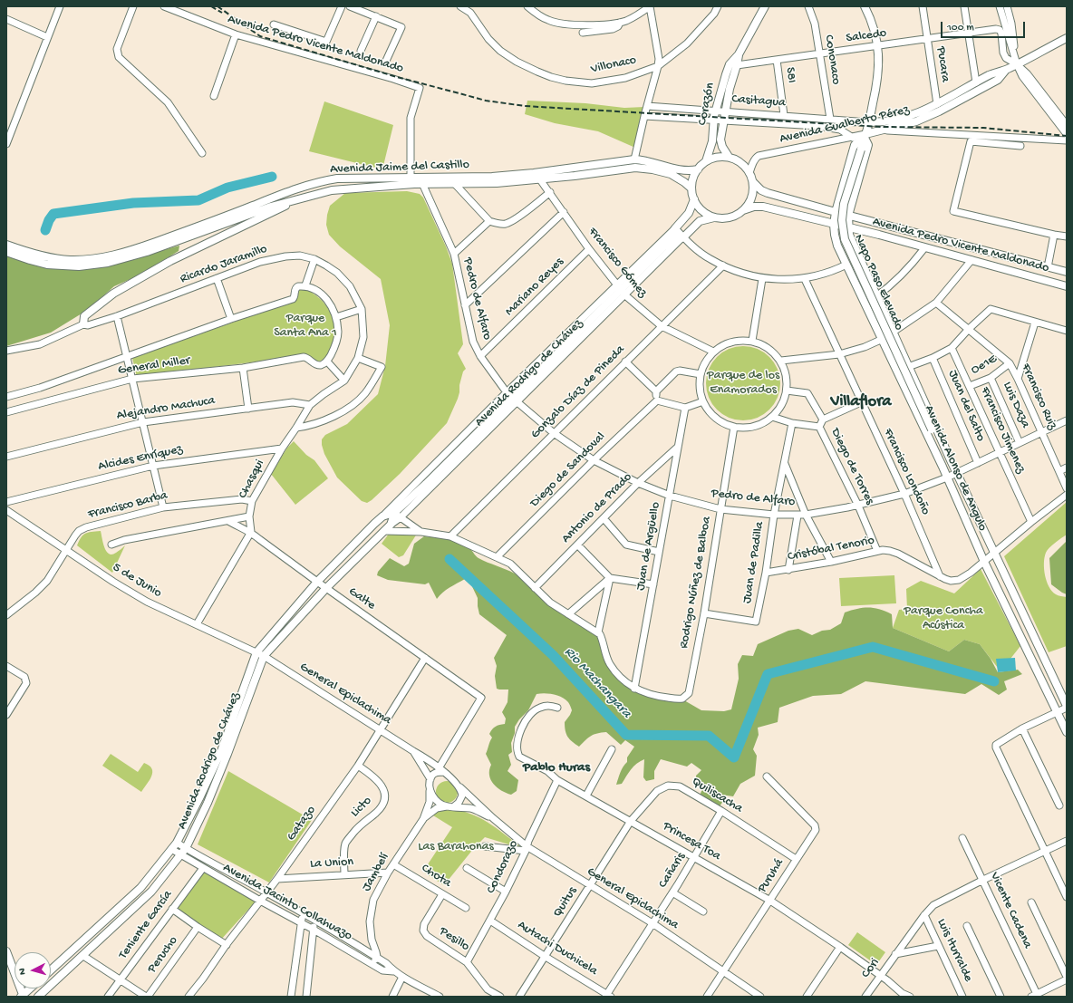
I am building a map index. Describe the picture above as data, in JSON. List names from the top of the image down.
{
  "streets": {
    "main road": [
      "Avenida Pedro Vicente Maldonado",
      "Corazón",
      "Avenida Gualberto Pérez",
      "Avenida Jaime del Castillo",
      "Napo Paso Elevado",
      "Avenida Rodrigo de Chávez",
      "Avenida Alonso de Angulo"
    ],
    "street": [
      "Salcedo",
      "Cononaco",
      "Pucara",
      "Villonaco",
      "S8I",
      "Casitagua",
      "Francisco Gómez",
      "Ricardo Jaramillo",
      "Mariano Reyes",
      "Pedro de Alfaro",
      "Oe1E",
      "General Miller",
      "Gonzalo Díaz de Pineda",
      "Francisco Ruiz",
      "Luis Daza",
      "Juan del Salto",
      "Alejandro Machuca",
      "Francisco Jimenez",
      "Alcides Enríquez",
      "Diego de Torres",
      "Diego de Sandoval",
      "Francisco Londoño",
      "Chasqui",
      "Francisco Barba",
      "Antonio de Prado",
      "Juan de Argüello",
      "Cristóbal Tenorio",
      "Juan de Padilla",
      "5 de Junio",
      "Rodrigo Núñez de Balboa",
      "Galte",
      "General Epiclachima",
      "Quiliscacha",
      "Licto",
      "Gatazo",
      "Princesa Toa",
      "La Union",
      "Condorazo",
      "Cañaris",
      "Jambelí",
      "Chota",
      "Puruhá",
      "Avenida Jacinto Collahuazo",
      "Quitus",
      "Vicente Cadena",
      "Teniente García",
      "Pesillo",
      "Autachi Duchicela",
      "Luis Iturralde",
      "Perucho",
      "Cori"
    ]
  },
  "crossings": [
    ["Salcedo", "Cononaco"],
    ["Salcedo", "Pucara"],
    ["Salcedo", "S8I"],
    ["Salcedo", "Corazón"],
    ["Salcedo", "Avenida Gualberto Pérez"],
    ["Avenida Pedro Vicente Maldonado", "Corazón"],
    ["Avenida Pedro Vicente Maldonado", "Avenida Gualberto Pérez"],
    ["Avenida Pedro Vicente Maldonado", "Avenida Jaime del Castillo"],
    ["Avenida Pedro Vicente Maldonado", "Avenida Rodrigo de Chávez"],
    ["Avenida Pedro Vicente Maldonado", "Avenida Alonso de Angulo"],
    ["Cononaco", "Casitagua"],
    ["Pucara", "Avenida Gualberto Pérez"],
    ["S8I", "Casitagua"],
    ["Casitagua", "Corazón"],
    ["Casitagua", "Avenida Gualberto Pérez"],
    ["Corazón", "Avenida Gualberto Pérez"],
    ["Corazón", "Avenida Jaime del Castillo"],
    ["Corazón", "Avenida Rodrigo de Chávez"],
    ["Avenida Gualberto Pérez", "Avenida Jaime del Castillo"],
    ["Avenida Gualberto Pérez", "Napo Paso Elevado"],
    ["Avenida Gualberto Pérez", "Avenida Rodrigo de Chávez"],
    ["Avenida Gualberto Pérez", "Avenida Alonso de Angulo"],
    ["Avenida Jaime del Castillo", "Francisco Gómez"],
    ["Avenida Jaime del Castillo", "Pedro de Alfaro"],
    ["Avenida Jaime del Castillo", "Avenida Rodrigo de Chávez"],
    ["Francisco Gómez", "Mariano Reyes"],
    ["Francisco Gómez", "Avenida Rodrigo de Chávez"],
    ["Francisco Gómez", "Gonzalo Díaz de Pineda"],
    ["Francisco Gómez", "Diego de Torres"],
    ["Francisco Gómez", "Rodrigo Núñez de Balboa"],
    ["Ricardo Jaramillo", "Alejandro Machuca"],
    ["Ricardo Jaramillo", "Chasqui"],
    ["Napo Paso Elevado", "Avenida Alonso de Angulo"],
    ["Mariano Reyes", "Pedro de Alfaro"],
    ["Pedro de Alfaro", "Avenida Rodrigo de Chávez"],
    ["Pedro de Alfaro", "Gonzalo Díaz de Pineda"],
    ["Pedro de Alfaro", "Francisco Ruiz"],
    ["Pedro de Alfaro", "Luis Daza"],
    ["Pedro de Alfaro", "Juan del Salto"],
    ["Pedro de Alfaro", "Francisco Jimenez"],
    ["Pedro de Alfaro", "Diego de Torres"],
    ["Pedro de Alfaro", "Avenida Alonso de Angulo"],
    ["Pedro de Alfaro", "Diego de Sandoval"],
    ["Pedro de Alfaro", "Francisco Londoño"],
    ["Pedro de Alfaro", "Antonio de Prado"],
    ["Pedro de Alfaro", "Juan de Argüello"],
    ["Pedro de Alfaro", "Juan de Padilla"],
    ["Pedro de Alfaro", "Rodrigo Núñez de Balboa"],
    ["Oe1E", "Francisco Ruiz"],
    ["Oe1E", "Luis Daza"],
    ["Oe1E", "Francisco Jimenez"],
    ["Avenida Rodrigo de Chávez", "5 de Junio"],
    ["Avenida Rodrigo de Chávez", "Galte"],
    ["Avenida Rodrigo de Chávez", "General Epiclachima"],
    ["Avenida Rodrigo de Chávez", "Avenida Jacinto Collahuazo"],
    ["Alejandro Machuca", "Chasqui"],
    ["Francisco Jimenez", "Cristóbal Tenorio"],
    ["Alcides Enríquez", "Chasqui"],
    ["Diego de Torres", "Cristóbal Tenorio"],
    ["Diego de Torres", "Rodrigo Núñez de Balboa"],
    ["Avenida Alonso de Angulo", "Cristóbal Tenorio"],
    ["Francisco Londoño", "Cristóbal Tenorio"],
    ["Chasqui", "Francisco Barba"],
    ["Chasqui", "Galte"],
    ["Francisco Barba", "5 de Junio"],
    ["Antonio de Prado", "Juan de Argüello"],
    ["Juan de Argüello", "Rodrigo Núñez de Balboa"],
    ["Cristóbal Tenorio", "Juan de Padilla"],
    ["Juan de Padilla", "Rodrigo Núñez de Balboa"],
    ["5 de Junio", "General Epiclachima"],
    ["Galte", "General Epiclachima"],
    ["Galte", "Gatazo"],
    ["Galte", "Jambelí"],
    ["General Epiclachima", "Gatazo"],
    ["General Epiclachima", "Condorazo"],
    ["General Epiclachima", "Cañaris"],
    ["General Epiclachima", "Jambelí"],
    ["General Epiclachima", "Puruhá"],
    ["General Epiclachima", "Quitus"],
    ["Quiliscacha", "Princesa Toa"],
    ["Quiliscacha", "Cañaris"],
    ["Quiliscacha", "Puruhá"],
    ["Quiliscacha", "Quitus"],
    ["Licto", "Gatazo"],
    ["Licto", "La Union"],
    ["Gatazo", "La Union"],
    ["Gatazo", "Avenida Jacinto Collahuazo"],
    ["Princesa Toa", "Condorazo"],
    ["Princesa Toa", "Cañaris"],
    ["Princesa Toa", "Puruhá"],
    ["Princesa Toa", "Quitus"],
    ["Princesa Toa", "Cori"],
    ["La Union", "Jambelí"],
    ["Condorazo", "Pesillo"],
    ["Condorazo", "Autachi Duchicela"],
    ["Cañaris", "Autachi Duchicela"],
    ["Jambelí", "Chota"],
    ["Jambelí", "Avenida Jacinto Collahuazo"],
    ["Chota", "Pesillo"],
    ["Avenida Jacinto Collahuazo", "Teniente García"],
    ["Quitus", "Autachi Duchicela"],
    ["Vicente Cadena", "Cori"],
    ["Luis Iturralde", "Cori"]
  ],
  "districts": ["Villaflora", "Pablo Huras"],
  "water": ["Rio Machangara"],
  "parks": [
    "Parque Santa Ana 1",
    "Parque de los Enamorados",
    "Parque Concha Acústica",
    "Las Barahonas"
  ],
  "scale_bar": "100 m",
  "north": "left"
}
